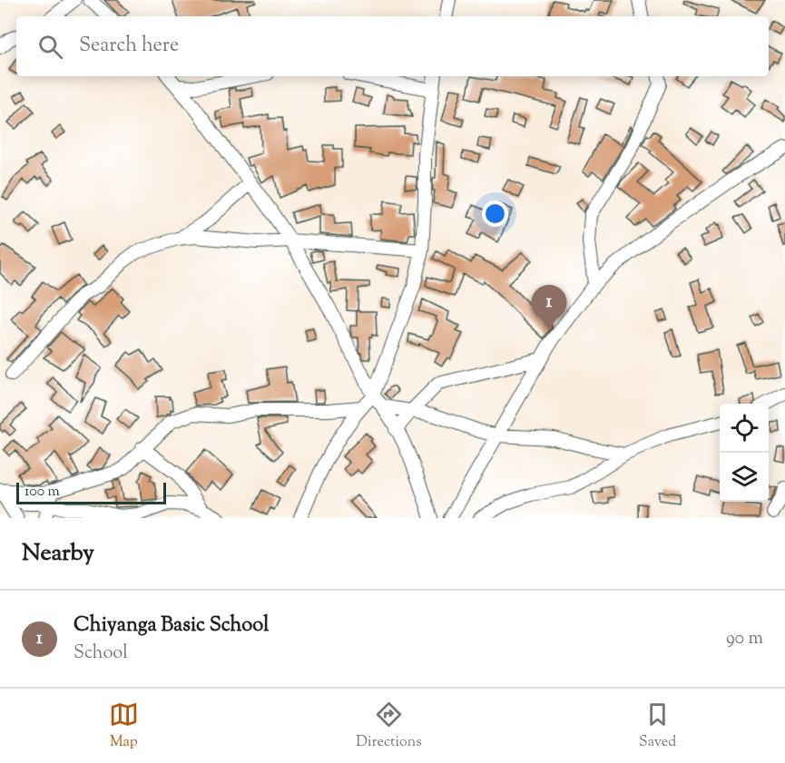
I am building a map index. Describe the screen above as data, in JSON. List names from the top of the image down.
{
  "scale_bar": "100 m",
  "page": {
    "search": "Search here",
    "pins": "1",
    "scale": "100 m",
    "heading": "Nearby",
    "list": [
      {
        "mark": "1",
        "name": "Chiyanga Basic School",
        "note": "School",
        "value": "90 m"
      }
    ],
    "nav": ["Map", "Directions", "Saved"]
  }
}
